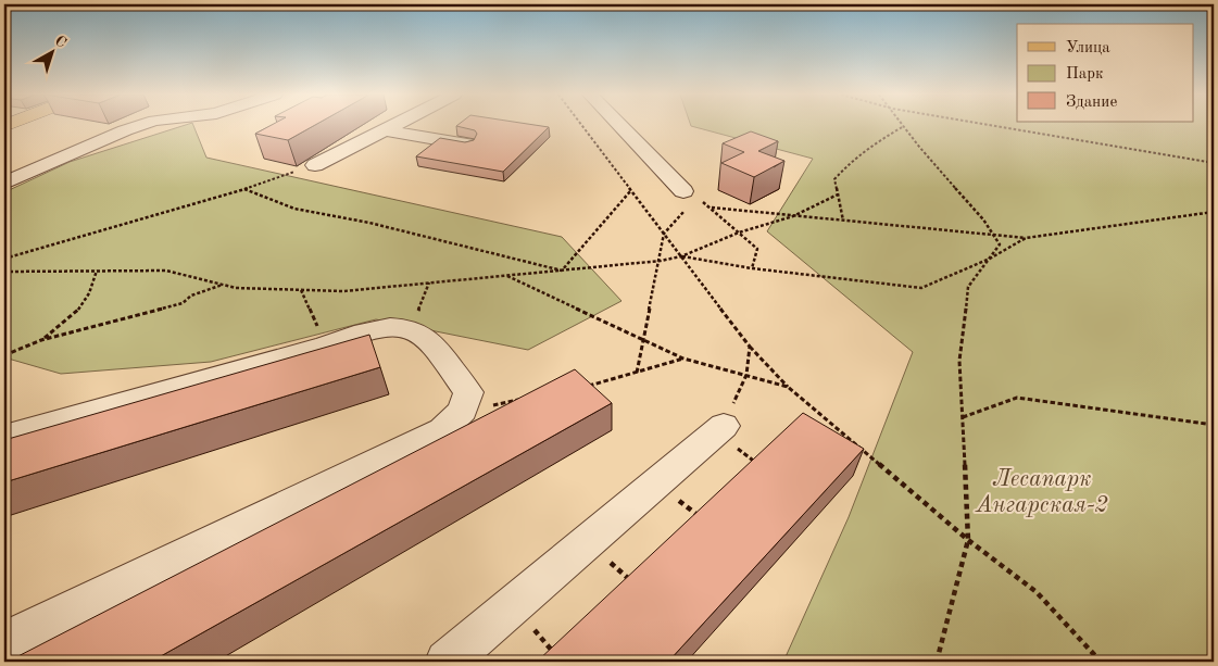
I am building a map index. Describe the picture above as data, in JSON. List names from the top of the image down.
{
  "parks": ["Лесапарк Ангарская-2"],
  "legend": ["Улица", "Парк", "Здание"],
  "north": "top right"
}
